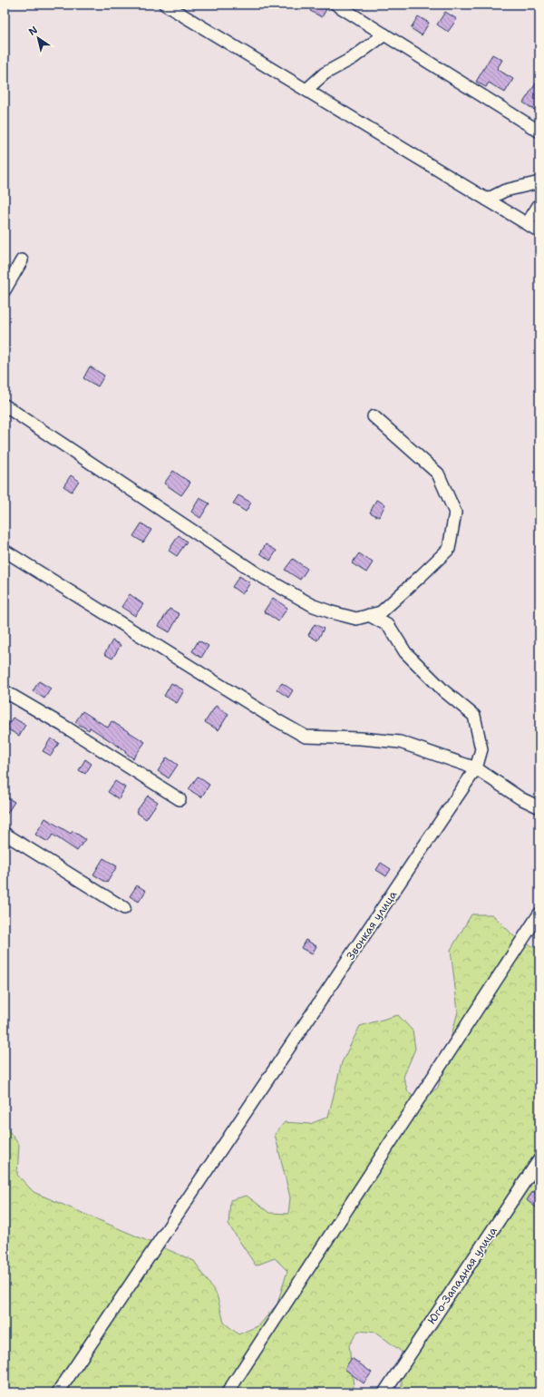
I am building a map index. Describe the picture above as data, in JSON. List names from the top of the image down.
{
  "streets": {
    "street": ["Звонкая улица", "Юго-Западная улица"]
  },
  "north": "top left"
}
